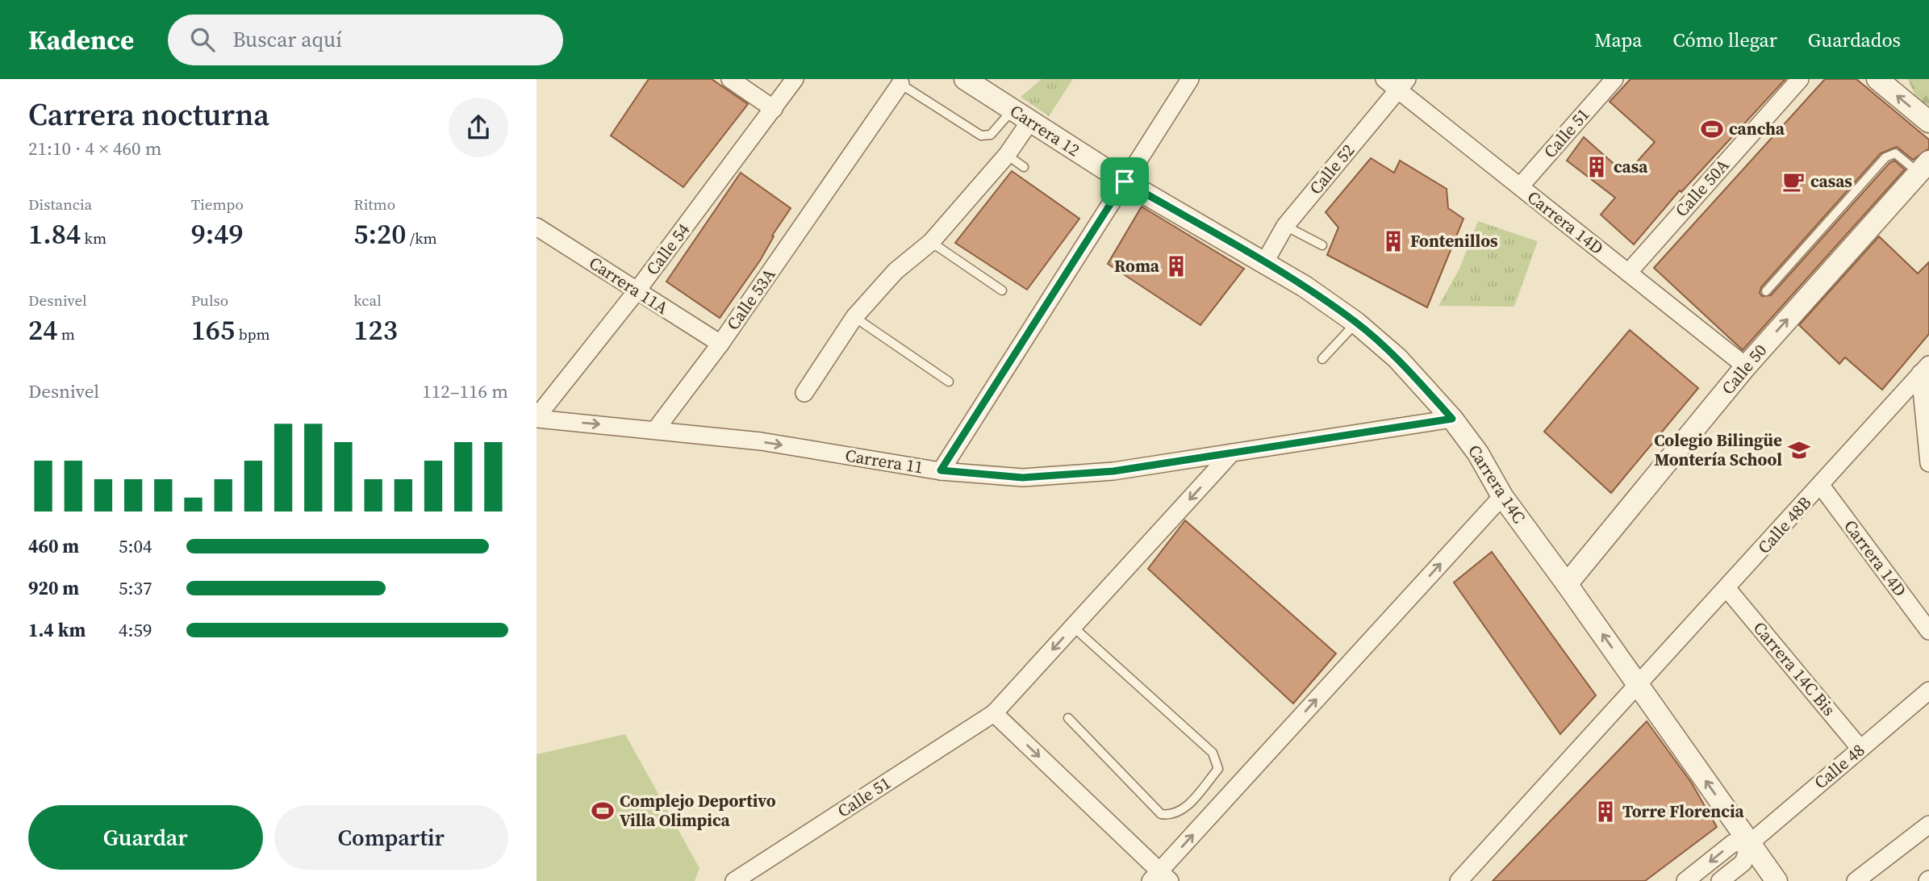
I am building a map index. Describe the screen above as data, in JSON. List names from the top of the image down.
{
  "streets": {
    "street": [
      "Carrera 12",
      "Calle 51",
      "Calle 52",
      "Calle 50A",
      "Carrera 14D",
      "Calle 54",
      "Carrera 11A",
      "Calle 53A",
      "Calle 50",
      "Carrera 11",
      "Carrera 14C",
      "Calle 48B",
      "Carrera 14C Bis",
      "Calle 48"
    ]
  },
  "crossings": [
    ["Carrera 12", "Carrera 14C"],
    ["Calle 51", "Carrera 14D"],
    ["Calle 51", "Carrera 11"],
    ["Calle 52", "Carrera 14D"],
    ["Calle 52", "Carrera 14C"],
    ["Calle 50A", "Carrera 14D"],
    ["Carrera 14D", "Calle 50"],
    ["Carrera 14D", "Calle 48B"],
    ["Calle 54", "Carrera 11A"],
    ["Calle 54", "Carrera 11"],
    ["Carrera 11A", "Calle 53A"],
    ["Calle 53A", "Carrera 11"],
    ["Calle 50", "Carrera 14C"],
    ["Carrera 11", "Carrera 14C"],
    ["Carrera 14C", "Calle 48B"],
    ["Carrera 14C", "Calle 48"],
    ["Calle 48B", "Carrera 14C Bis"],
    ["Carrera 14C Bis", "Calle 48"]
  ],
  "one_way": ["Calle 51", "Calle 50", "Carrera 11"],
  "places": {
    "sports": ["cancha", "Complejo Deportivo Villa Olimpica"],
    "building": [
      "casa",
      "Fontenillos",
      "Roma",
      "Torre Florencia"
    ],
    "cafe": ["casas"],
    "school or university": ["Colegio Bilingüe Montería School"]
  },
  "page": {
    "header": "Kadence",
    "search": "Buscar aquí",
    "nav": ["Mapa", "Cómo llegar", "Guardados"],
    "heading": ["Carrera nocturna", "21:10 · 4 × 460 m"],
    "stats": [
      ["Distancia", "1.84 km"],
      ["Tiempo", "9:49"],
      ["Ritmo", "5:20 /km"],
      ["Desnivel", "24 m"],
      ["Pulso", "165 bpm"],
      ["kcal", "123"]
    ],
    "chart": ["Desnivel", "112–116 m"],
    "list": [
      {
        "name": "460 m",
        "note": "5:04"
      },
      {
        "name": "920 m",
        "note": "5:37"
      },
      {
        "name": "1.4 km",
        "note": "4:59"
      }
    ],
    "buttons": ["Guardar", "Compartir"]
  }
}
